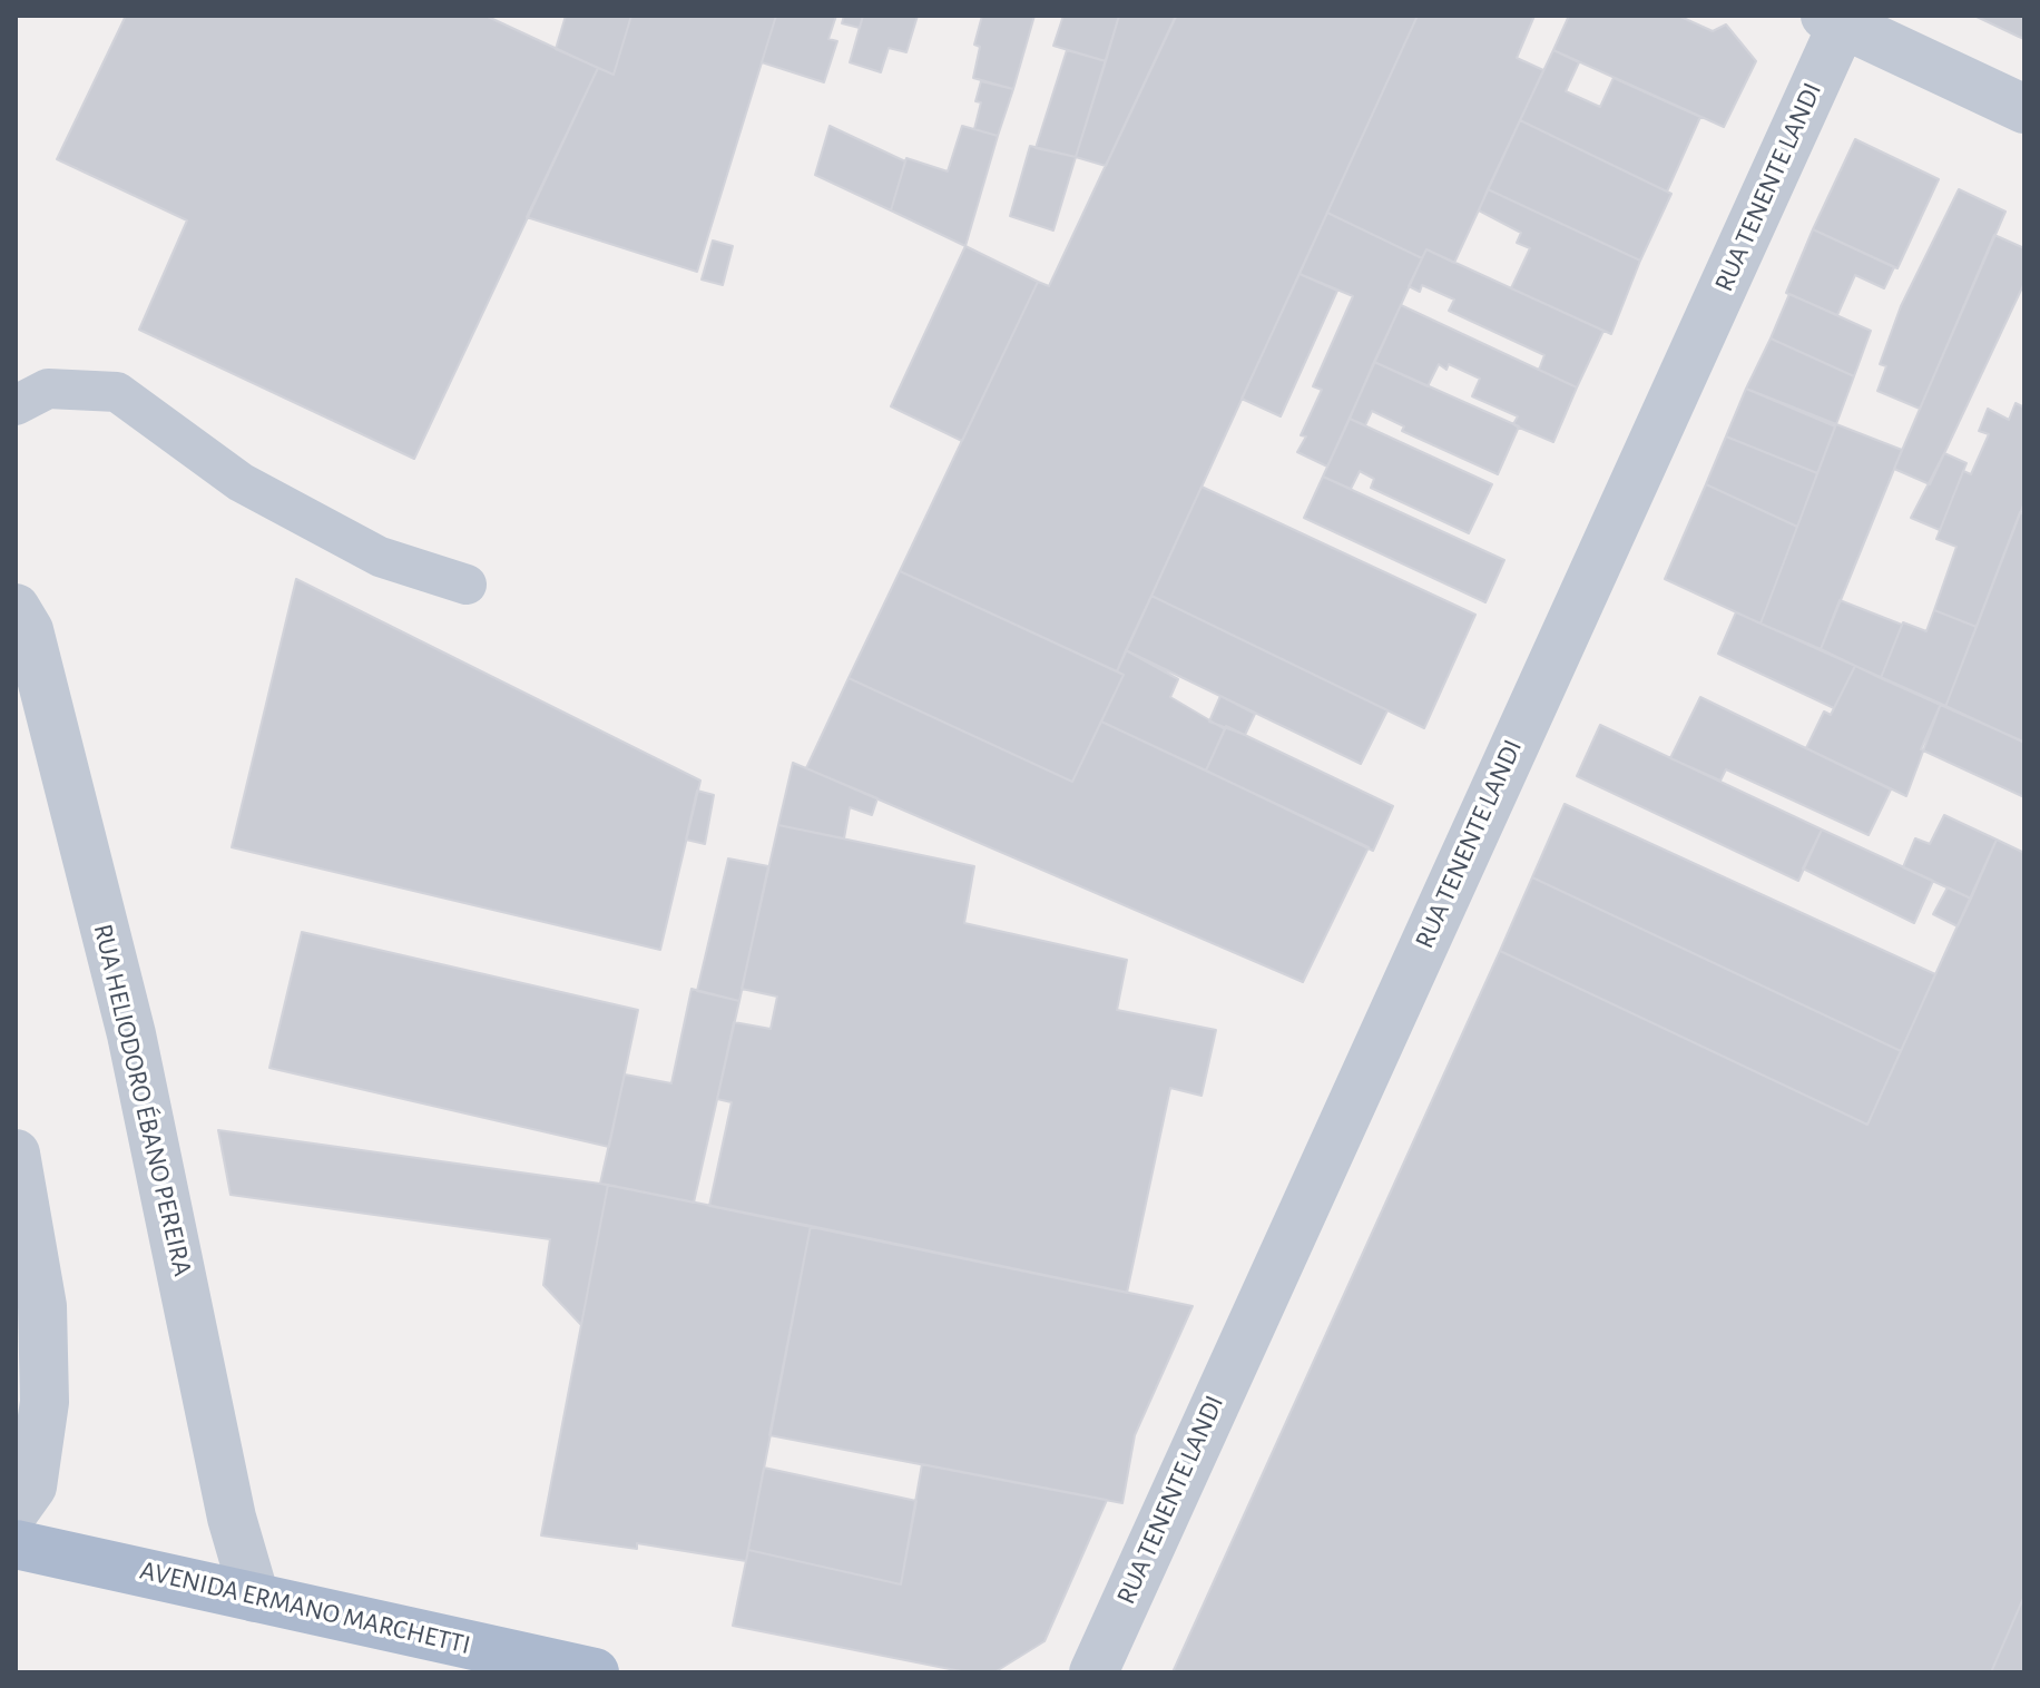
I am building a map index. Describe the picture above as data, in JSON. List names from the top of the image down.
{
  "streets": {
    "main road": ["AVENIDA ERMANO MARCHETTI"],
    "street": ["RUA TENENTE LANDI", "RUA HELIODORO ÉBANO PEREIRA"]
  },
  "crossings": [
    ["RUA HELIODORO ÉBANO PEREIRA", "AVENIDA ERMANO MARCHETTI"]
  ]
}
